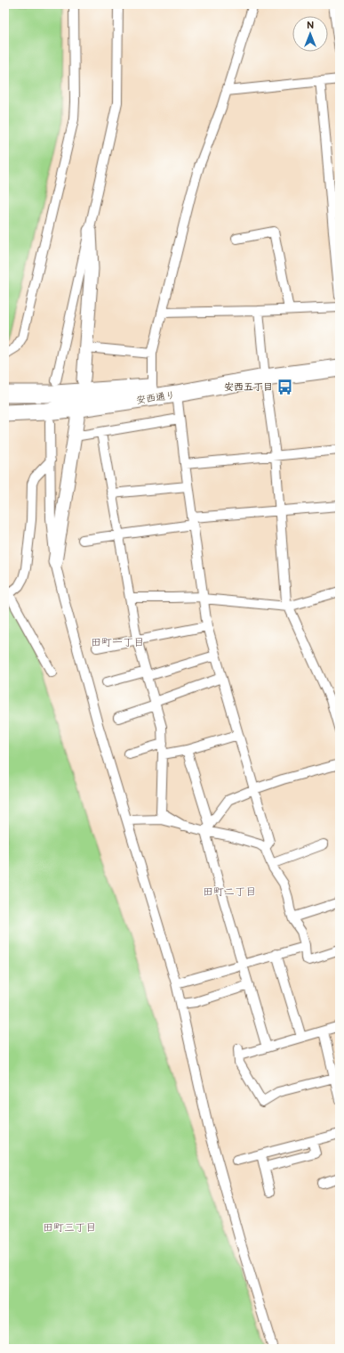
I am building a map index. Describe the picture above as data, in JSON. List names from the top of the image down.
{
  "streets": {
    "highway": ["安西通り"]
  },
  "districts": ["田町一丁目", "田町二丁目", "田町三丁目"],
  "places": {
    "bus stop": ["安西五丁目"]
  },
  "north": "top"
}
